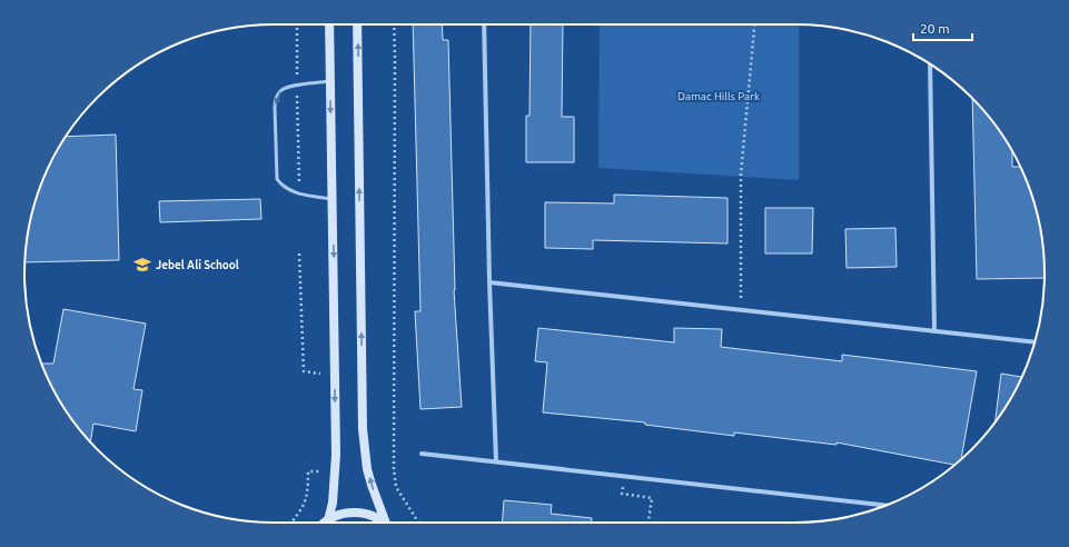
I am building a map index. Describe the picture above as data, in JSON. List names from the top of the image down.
{
  "parks": ["Damac Hills Park"],
  "places": {
    "school or university": ["Jebel Ali School"]
  },
  "scale_bar": "20 m"
}
